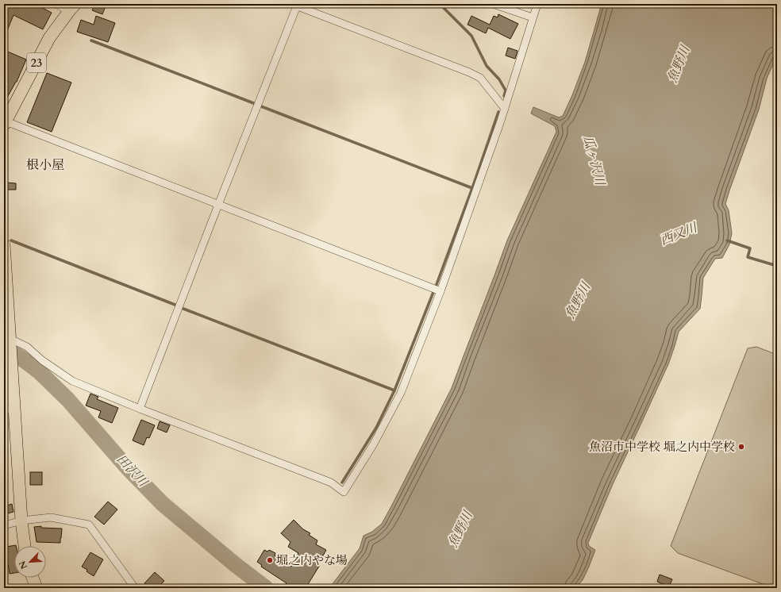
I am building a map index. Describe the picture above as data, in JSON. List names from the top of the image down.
{
  "streets": {
    "main road": ["23"]
  },
  "districts": ["根小屋"],
  "water": [
    "魚野川",
    "瓜ヶ沢川",
    "西又川",
    "田沢川"
  ],
  "places": ["魚沼市中学校 堀之内中学校", "堀之内やな場"],
  "north": "bottom left"
}
